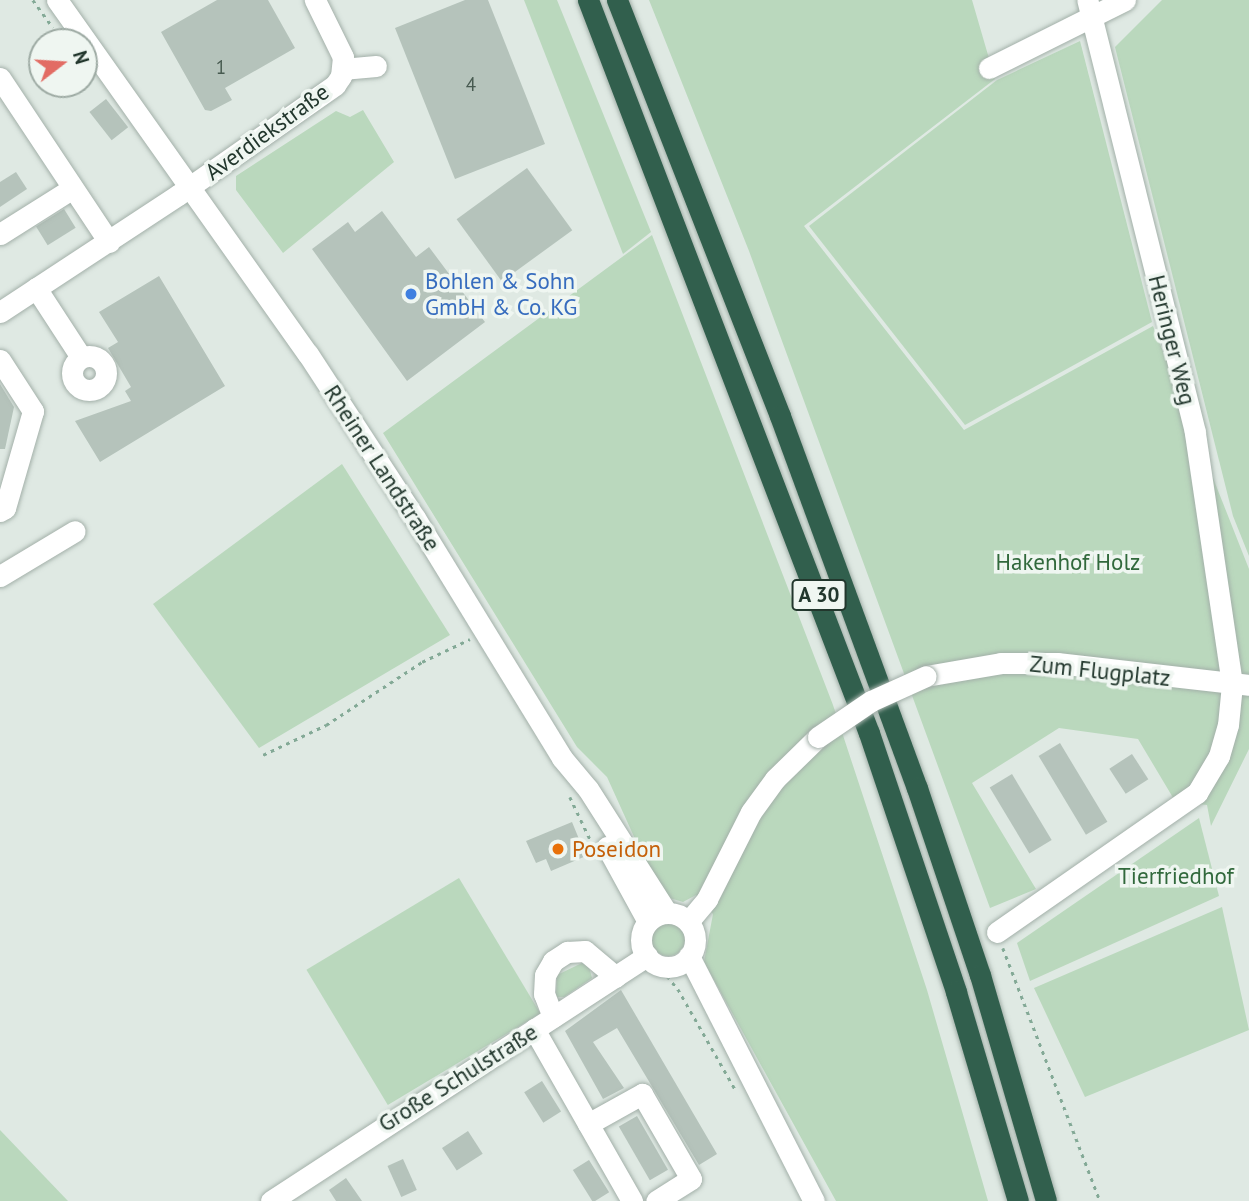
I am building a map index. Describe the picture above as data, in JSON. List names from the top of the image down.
{
  "streets": {
    "highway": ["A 30"],
    "street": [
      "Averdiekstraße",
      "Heringer Weg",
      "Rheiner Landstraße",
      "Zum Flugplatz",
      "Große Schulstraße"
    ]
  },
  "crossings": [
    ["Averdiekstraße", "Rheiner Landstraße"],
    ["Heringer Weg", "Zum Flugplatz"]
  ],
  "parks": ["Hakenhof Holz", "Tierfriedhof"],
  "places": ["Bohlen & Sohn GmbH & Co. KG", "Poseidon"],
  "house_numbers": ["1", "4"],
  "north": "right"
}
